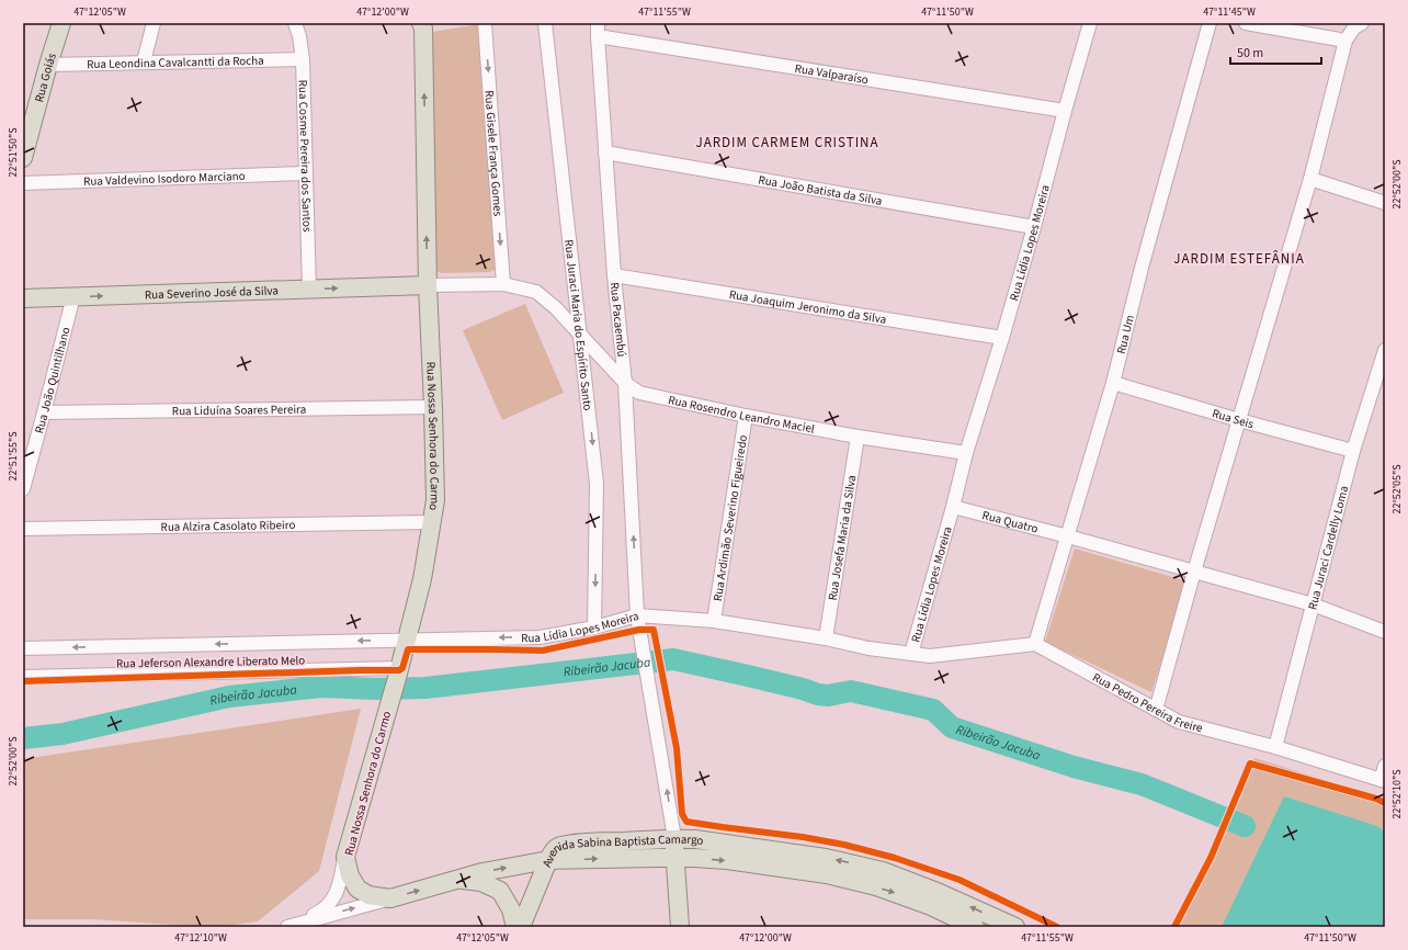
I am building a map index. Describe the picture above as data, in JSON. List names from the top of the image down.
{
  "streets": {
    "main road": [
      "Rua Goiás",
      "Rua Severino José da Silva",
      "Rua Nossa Senhora do Carmo",
      "Avenida Sabina Baptista Camargo"
    ],
    "street": [
      "Rua Leondina Cavalcantti da Rocha",
      "Rua Valparaíso",
      "Rua Gisele França Gomes",
      "Rua Cosme Pereira dos Santos",
      "Rua Valdevino Isodoro Marciano",
      "Rua João Batista da Silva",
      "Rua Lídia Lopes Moreira",
      "Rua Joaquim Jeronimo da Silva",
      "Rua Pacaembú",
      "Rua Juraci Maria do Espírito Santo",
      "Rua Um",
      "Rua João Quintilhano",
      "Rua Liduína Soares Pereira",
      "Rua Rosendro Leandro Maciel",
      "Rua Seis",
      "Rua Ardimão Severino Figueiredo",
      "Rua Quatro",
      "Rua Alzira Casolato Ribeiro",
      "Rua Josefa Maria da Silva",
      "Rua Juraci Cardelly Loma",
      "Rua Jeferson Alexandre Liberato Melo",
      "Rua Pedro Pereira Freire"
    ]
  },
  "crossings": [
    ["Rua Leondina Cavalcantti da Rocha", "Rua Goiás"],
    ["Rua Leondina Cavalcantti da Rocha", "Rua Cosme Pereira dos Santos"],
    ["Rua Valparaíso", "Rua Lídia Lopes Moreira"],
    ["Rua Valparaíso", "Rua Pacaembú"],
    ["Rua Gisele França Gomes", "Rua Severino José da Silva"],
    ["Rua Cosme Pereira dos Santos", "Rua Valdevino Isodoro Marciano"],
    ["Rua Cosme Pereira dos Santos", "Rua Severino José da Silva"],
    ["Rua João Batista da Silva", "Rua Lídia Lopes Moreira"],
    ["Rua João Batista da Silva", "Rua Pacaembú"],
    ["Rua Lídia Lopes Moreira", "Rua Joaquim Jeronimo da Silva"],
    ["Rua Lídia Lopes Moreira", "Rua Pacaembú"],
    ["Rua Lídia Lopes Moreira", "Rua Juraci Maria do Espírito Santo"],
    ["Rua Lídia Lopes Moreira", "Rua Rosendro Leandro Maciel"],
    ["Rua Lídia Lopes Moreira", "Rua Nossa Senhora do Carmo"],
    ["Rua Lídia Lopes Moreira", "Rua Ardimão Severino Figueiredo"],
    ["Rua Lídia Lopes Moreira", "Rua Quatro"],
    ["Rua Lídia Lopes Moreira", "Rua Josefa Maria da Silva"],
    ["Rua Lídia Lopes Moreira", "Rua Jeferson Alexandre Liberato Melo"],
    ["Rua Severino José da Silva", "Rua Pacaembú"],
    ["Rua Severino José da Silva", "Rua Juraci Maria do Espírito Santo"],
    ["Rua Severino José da Silva", "Rua João Quintilhano"],
    ["Rua Severino José da Silva", "Rua Rosendro Leandro Maciel"],
    ["Rua Severino José da Silva", "Rua Nossa Senhora do Carmo"],
    ["Rua Joaquim Jeronimo da Silva", "Rua Pacaembú"],
    ["Rua Pacaembú", "Rua Rosendro Leandro Maciel"],
    ["Rua Pacaembú", "Avenida Sabina Baptista Camargo"],
    ["Rua Um", "Rua Seis"],
    ["Rua Um", "Rua Quatro"],
    ["Rua Um", "Rua Pedro Pereira Freire"],
    ["Rua João Quintilhano", "Rua Liduína Soares Pereira"],
    ["Rua Liduína Soares Pereira", "Rua Nossa Senhora do Carmo"],
    ["Rua Rosendro Leandro Maciel", "Rua Ardimão Severino Figueiredo"],
    ["Rua Rosendro Leandro Maciel", "Rua Josefa Maria da Silva"],
    ["Rua Seis", "Rua Juraci Cardelly Loma"],
    ["Rua Nossa Senhora do Carmo", "Rua Alzira Casolato Ribeiro"],
    ["Rua Nossa Senhora do Carmo", "Rua Jeferson Alexandre Liberato Melo"],
    ["Rua Quatro", "Rua Juraci Cardelly Loma"],
    ["Rua Juraci Cardelly Loma", "Rua Pedro Pereira Freire"]
  ],
  "one_way": [
    "Rua Gisele França Gomes",
    "Rua Severino José da Silva",
    "Rua Pacaembú",
    "Rua Juraci Maria do Espírito Santo"
  ],
  "districts": ["JARDIM CARMEM CRISTINA", "JARDIM ESTEFÂNIA"],
  "water": ["Ribeirão Jacuba"],
  "scale_bar": "50 m",
  "coordinates": [
    "47°12'05\"W",
    "47°12'00\"W",
    "47°11'55\"W",
    "47°11'50\"W",
    "47°11'45\"W",
    "22°51'50\"S",
    "22°52'00\"S",
    "22°51'55\"S",
    "22°52'05\"S",
    "22°52'10\"S",
    "47°12'10\"W"
  ]
}
